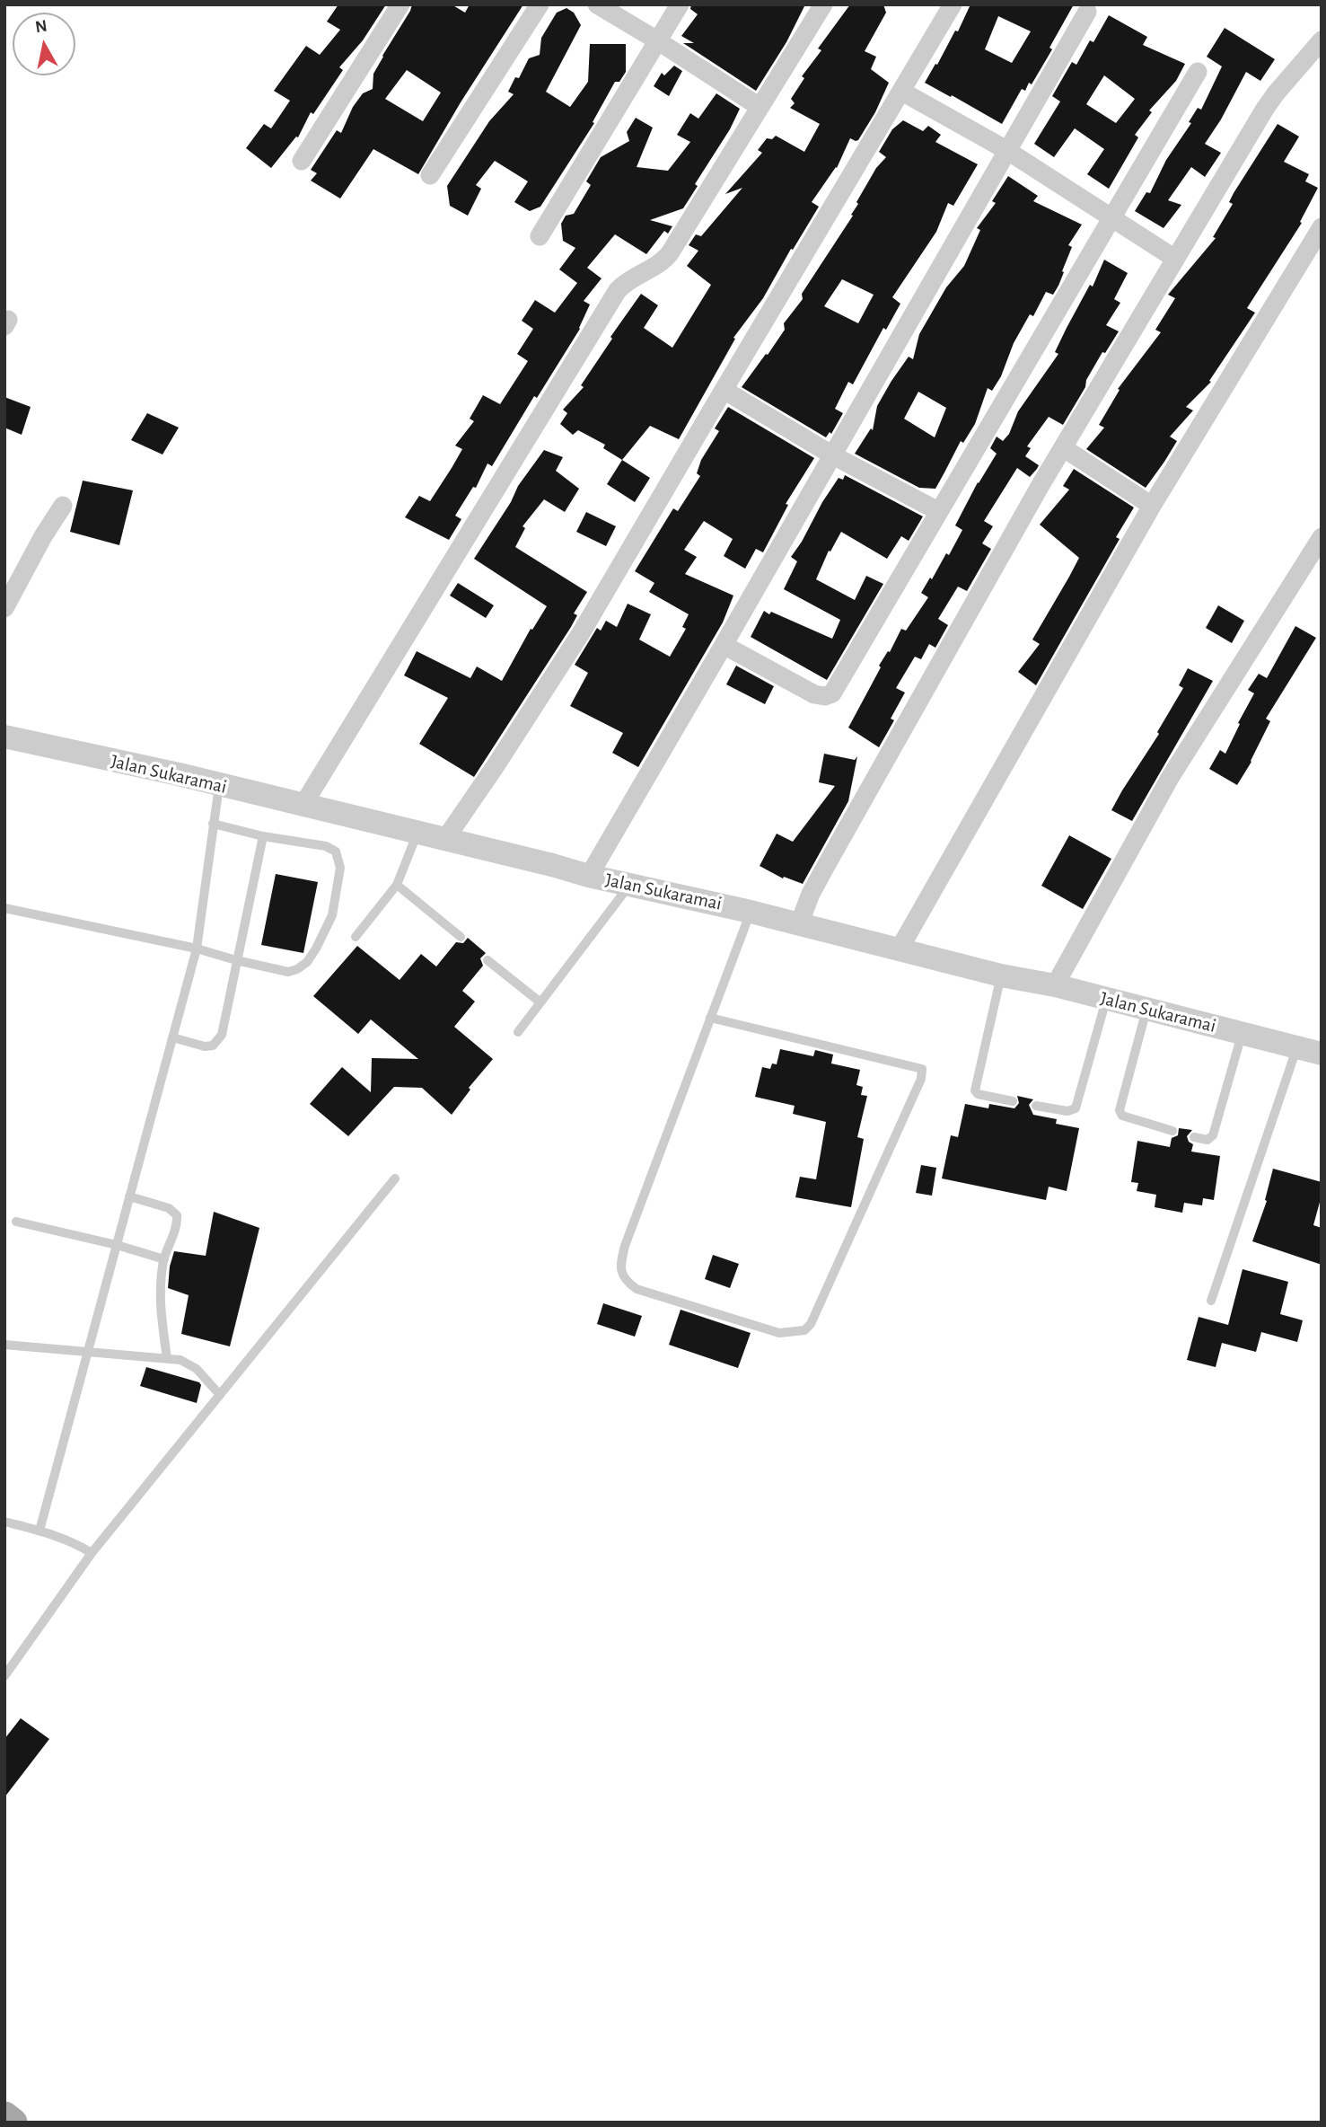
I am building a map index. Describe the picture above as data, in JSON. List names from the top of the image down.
{
  "streets": {
    "street": ["Jalan Sukaramai"]
  },
  "north": "top"
}
